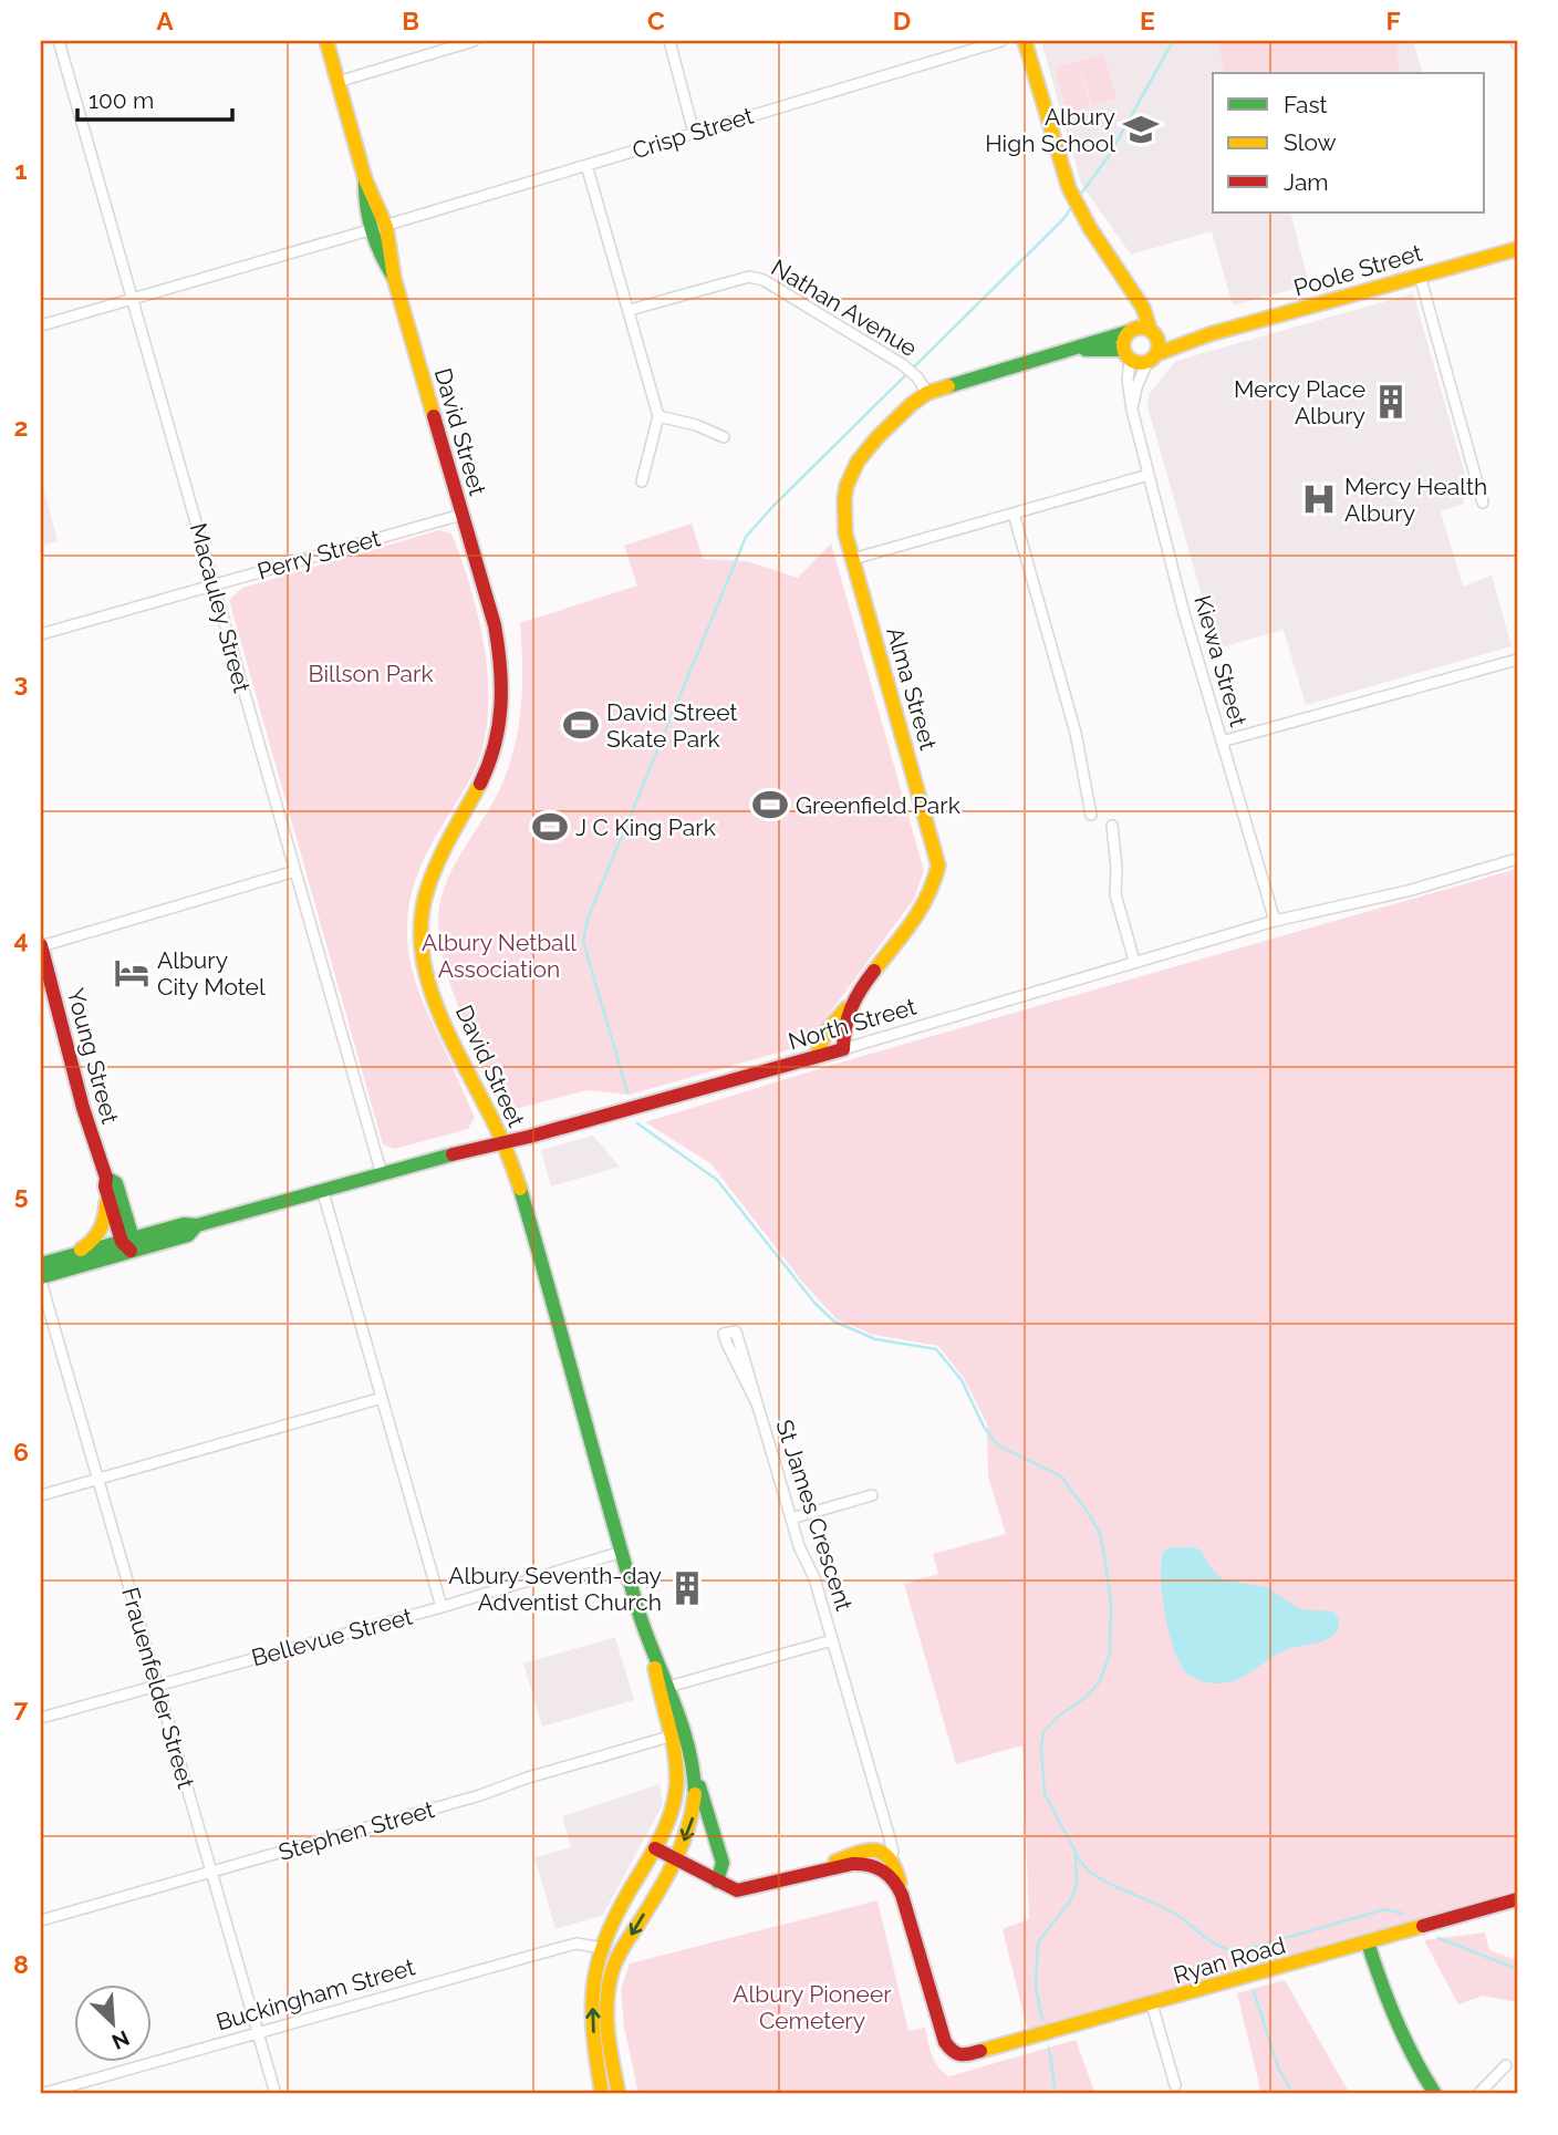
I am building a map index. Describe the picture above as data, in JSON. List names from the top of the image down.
{
  "streets": {
    "street": [
      "Crisp Street",
      "Poole Street",
      "Nathan Avenue",
      "David Street",
      "Perry Street",
      "Macauley Street",
      "Kiewa Street",
      "Alma Street",
      "North Street",
      "Young Street",
      "St James Crescent",
      "Bellevue Street",
      "Frauenfelder Street",
      "Stephen Street",
      "Ryan Road",
      "Buckingham Street"
    ]
  },
  "crossings": [
    ["Crisp Street", "David Street"],
    ["Crisp Street", "Macauley Street"],
    ["Poole Street", "Kiewa Street"],
    ["Nathan Avenue", "Alma Street"],
    ["David Street", "Perry Street"],
    ["David Street", "North Street"],
    ["David Street", "St James Crescent"],
    ["David Street", "Bellevue Street"],
    ["David Street", "Stephen Street"],
    ["David Street", "Buckingham Street"],
    ["Perry Street", "Macauley Street"],
    ["Macauley Street", "North Street"],
    ["Kiewa Street", "North Street"],
    ["Alma Street", "North Street"],
    ["North Street", "Young Street"],
    ["North Street", "Frauenfelder Street"],
    ["St James Crescent", "Ryan Road"],
    ["Bellevue Street", "Frauenfelder Street"],
    ["Frauenfelder Street", "Stephen Street"],
    ["Frauenfelder Street", "Buckingham Street"]
  ],
  "parks": ["Billson Park", "Albury Netball Association", "Albury Pioneer Cemetery"],
  "places": {
    "school or university": ["Albury High School"],
    "building": ["Mercy Place Albury", "Albury Seventh-day Adventist Church"],
    "hospital": ["Mercy Health Albury"],
    "sports": ["David Street Skate Park", "Greenfield Park", "J C King Park"],
    "hotel": ["Albury City Motel"]
  },
  "legend": ["Fast", "Slow", "Jam"],
  "scale_bar": "100 m",
  "north": "bottom right",
  "grid": {
    "columns": [
      "A",
      "B",
      "C",
      "D",
      "E",
      "F"
    ],
    "rows": [
      "1",
      "2",
      "3",
      "4",
      "5",
      "6",
      "7",
      "8"
    ]
  }
}
